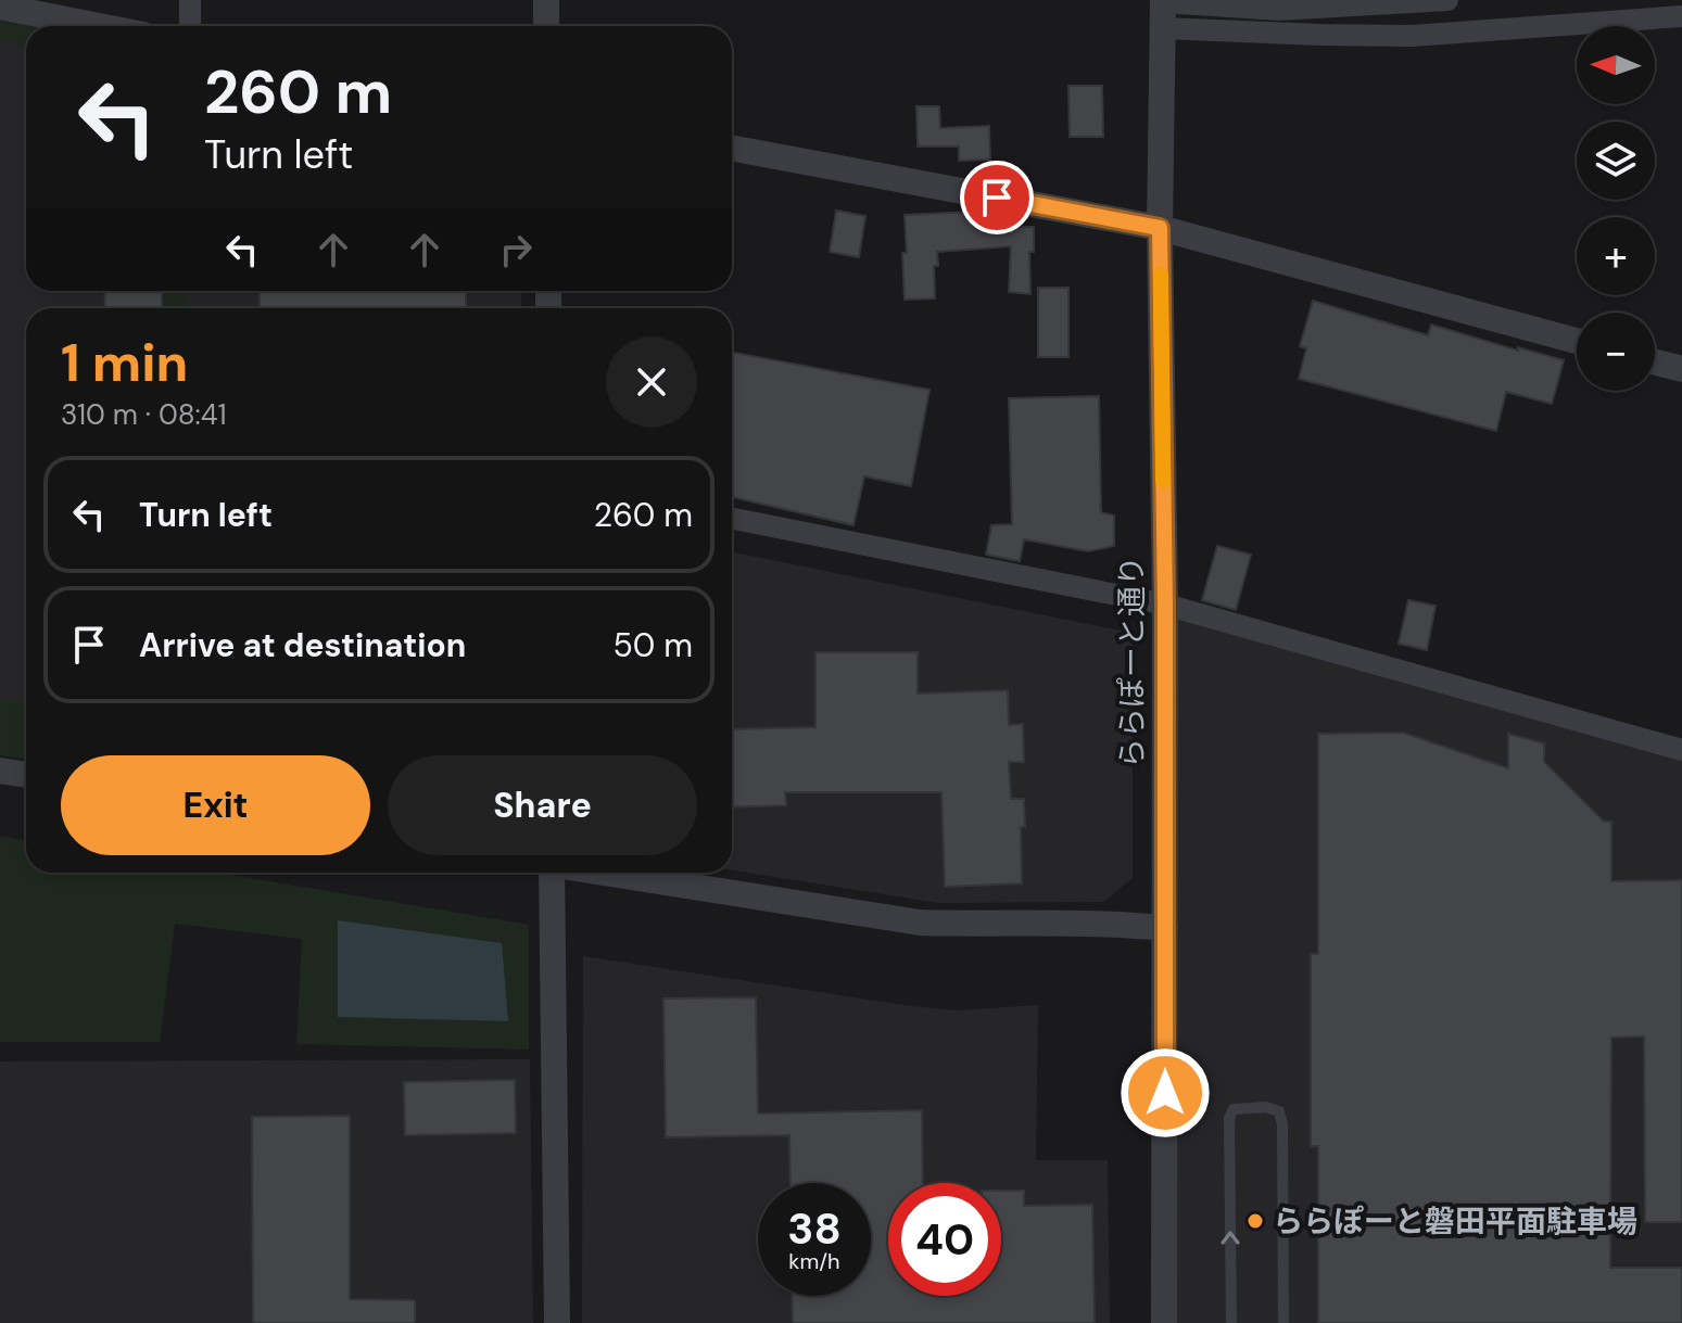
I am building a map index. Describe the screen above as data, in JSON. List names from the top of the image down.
{
  "streets": {
    "street": ["ららぽーと通り"]
  },
  "places": ["ららぽーと磐田平面駐車場"],
  "north": "left",
  "page": {
    "map_buttons": ["+", "−"],
    "turn": ["260 m", "Turn left"],
    "heading": ["1 min", "310 m · 08:41"],
    "list": [
      {
        "name": "Turn left",
        "value": "260 m"
      },
      {
        "name": "Arrive at destination",
        "value": "50 m"
      }
    ],
    "buttons": ["Exit", "Share"],
    "speed": "38 km/h",
    "limit": "40"
  }
}
